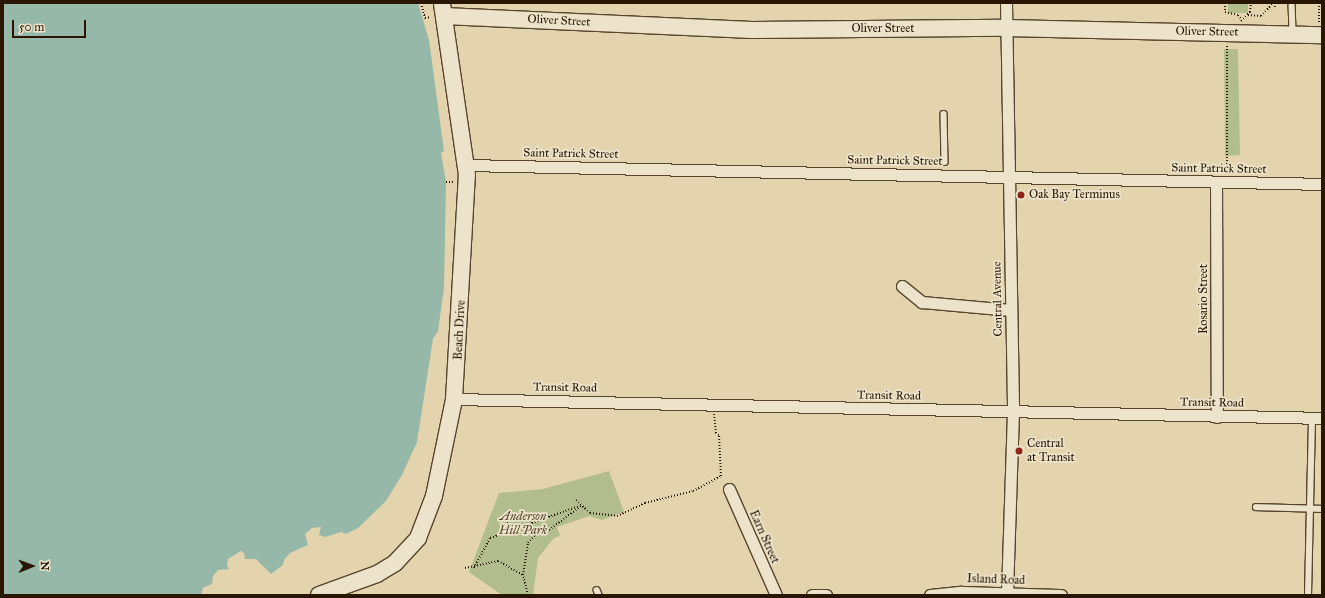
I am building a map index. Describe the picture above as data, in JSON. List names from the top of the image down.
{
  "streets": {
    "street": [
      "Oliver Street",
      "Saint Patrick Street",
      "Central Avenue",
      "Rosario Street",
      "Beach Drive",
      "Transit Road",
      "Earn Street",
      "Island Road"
    ]
  },
  "crossings": [
    ["Oliver Street", "Central Avenue"],
    ["Oliver Street", "Beach Drive"],
    ["Saint Patrick Street", "Central Avenue"],
    ["Saint Patrick Street", "Rosario Street"],
    ["Saint Patrick Street", "Beach Drive"],
    ["Central Avenue", "Transit Road"],
    ["Central Avenue", "Island Road"],
    ["Rosario Street", "Transit Road"],
    ["Beach Drive", "Transit Road"]
  ],
  "parks": ["Anderson Hill Park"],
  "places": ["Oak Bay Terminus", "Central at Transit"],
  "scale_bar": "50 m",
  "north": "right"
}
